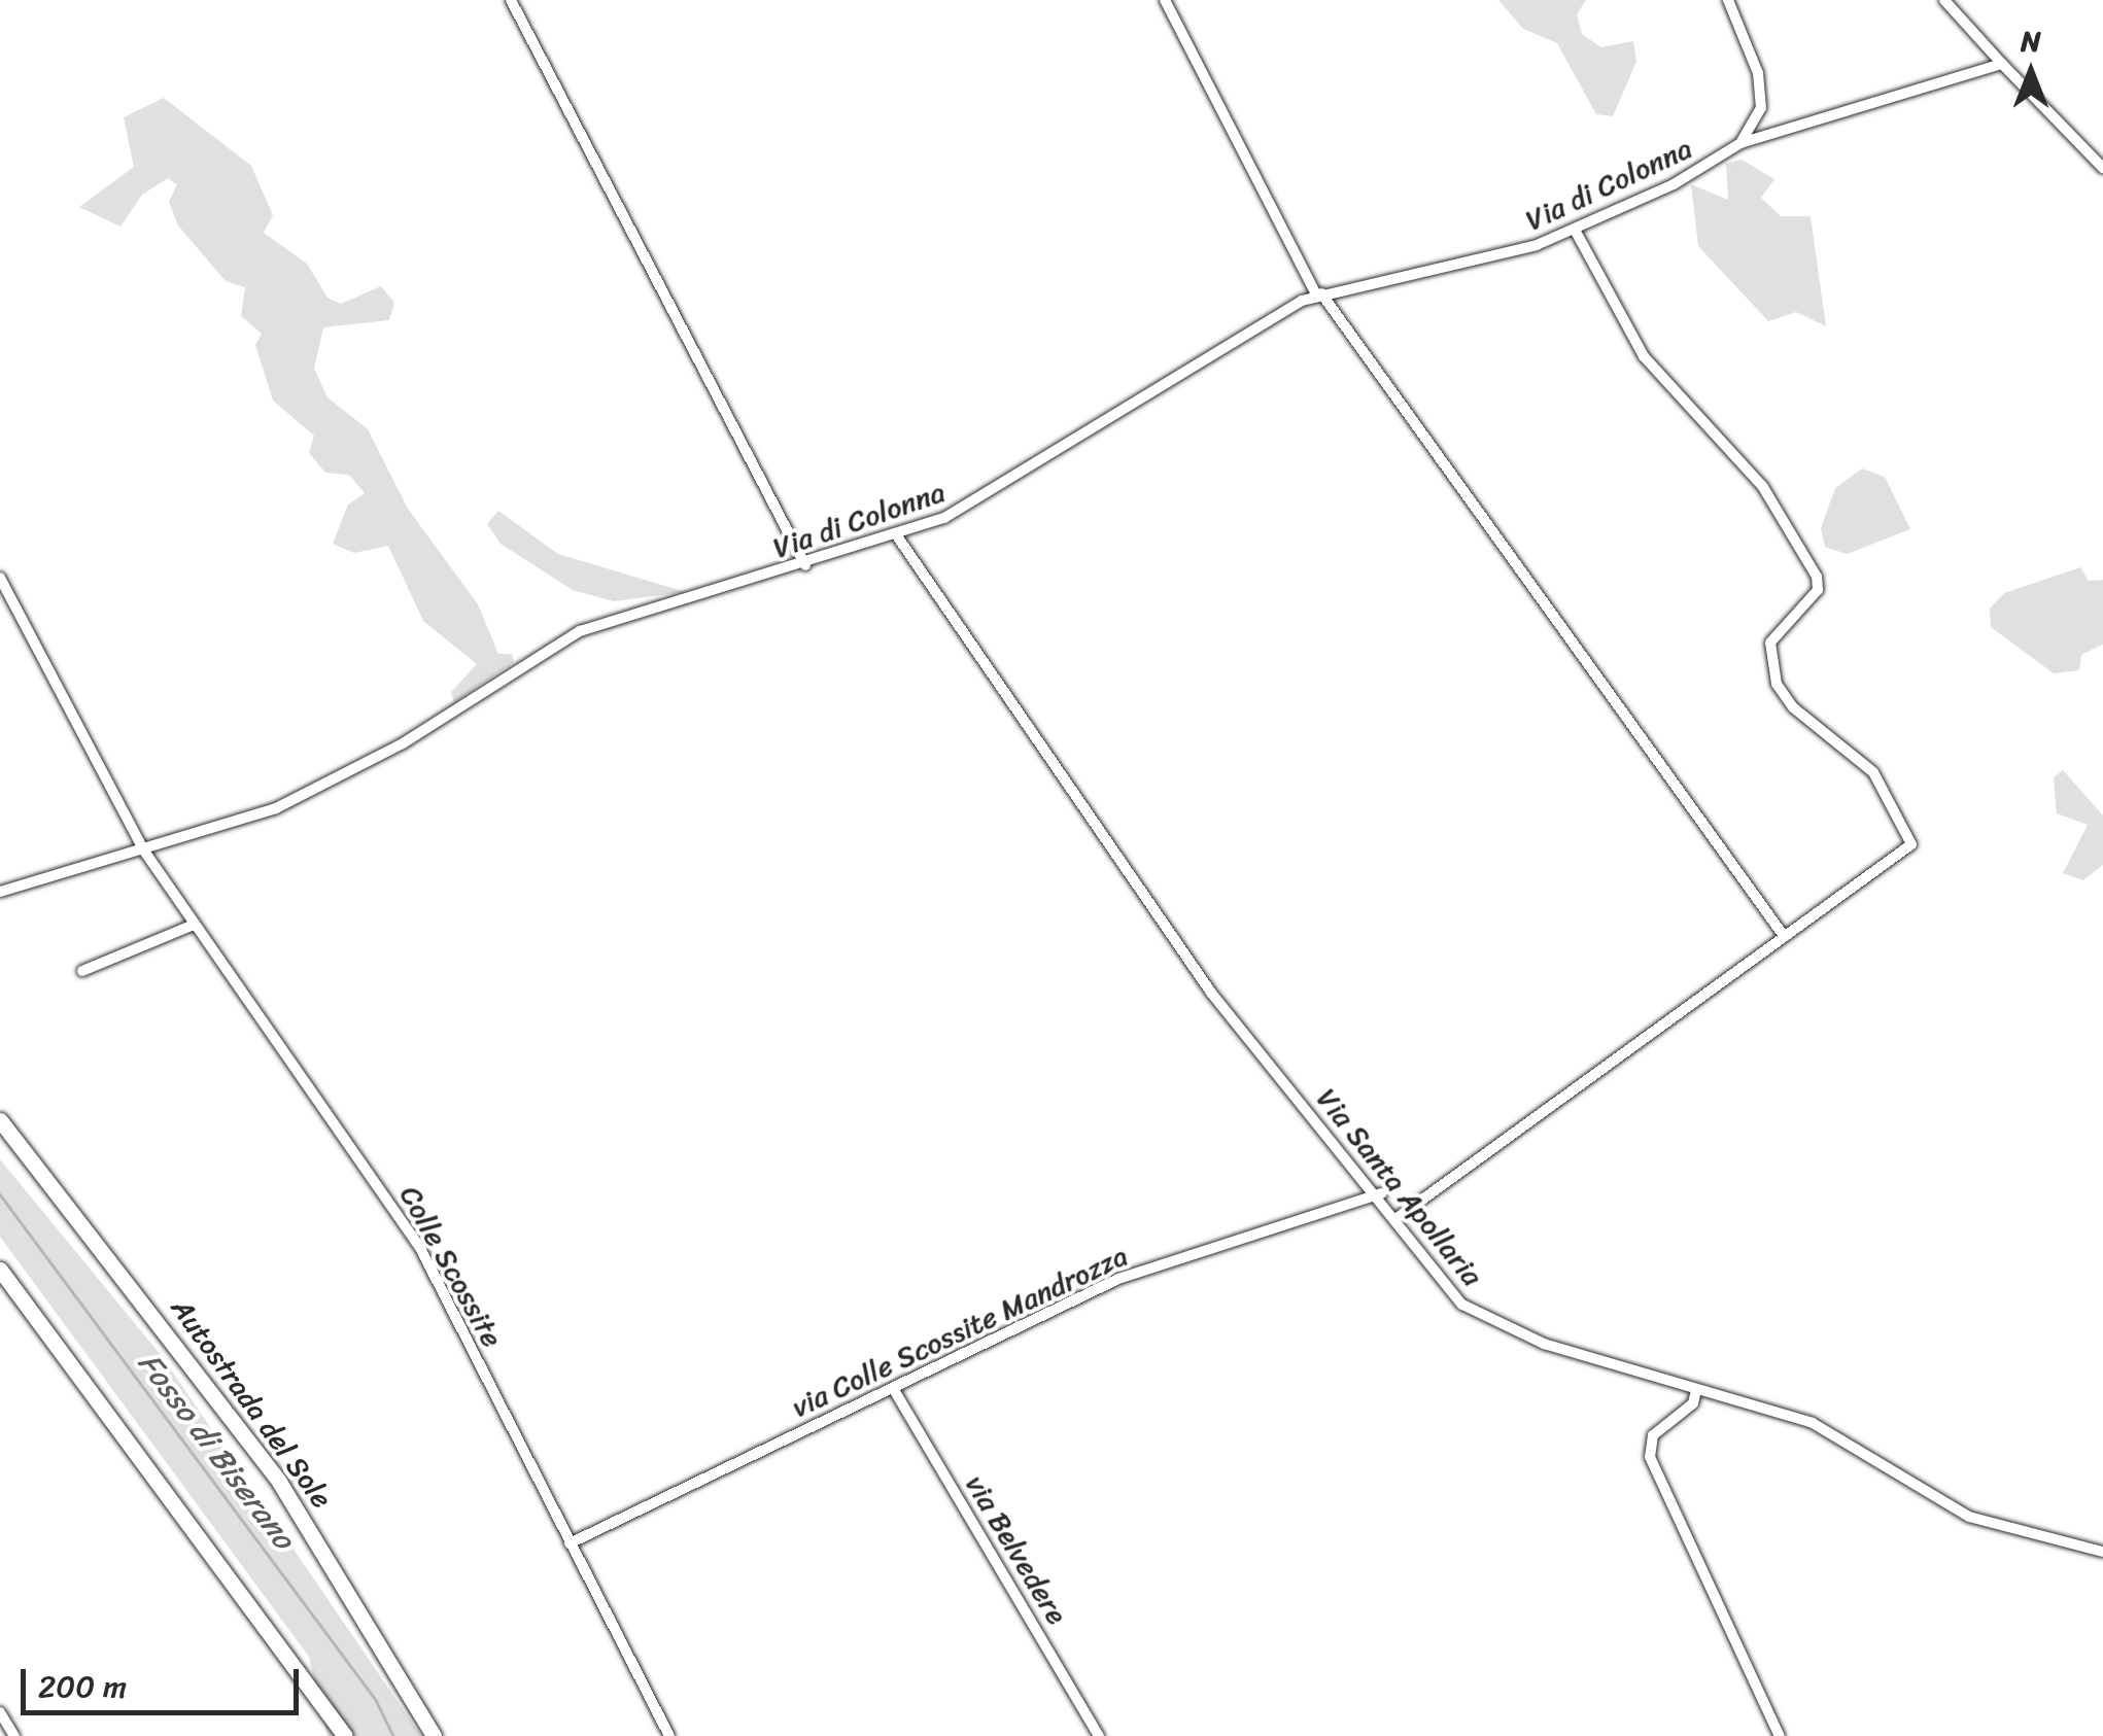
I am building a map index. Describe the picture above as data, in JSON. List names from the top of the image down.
{
  "streets": {
    "highway": ["Autostrada del Sole"],
    "street": [
      "Via di Colonna",
      "Via Santa Apollaria",
      "Colle Scossite",
      "via Colle Scossite Mandrozza",
      "via Belvedere"
    ]
  },
  "crossings": [
    ["Via di Colonna", "Via Santa Apollaria"],
    ["Via di Colonna", "Colle Scossite"],
    ["Via Santa Apollaria", "via Colle Scossite Mandrozza"],
    ["Colle Scossite", "via Colle Scossite Mandrozza"],
    ["via Colle Scossite Mandrozza", "via Belvedere"]
  ],
  "water": ["Fosso di Biserano"],
  "scale_bar": "200 m",
  "north": "top"
}
